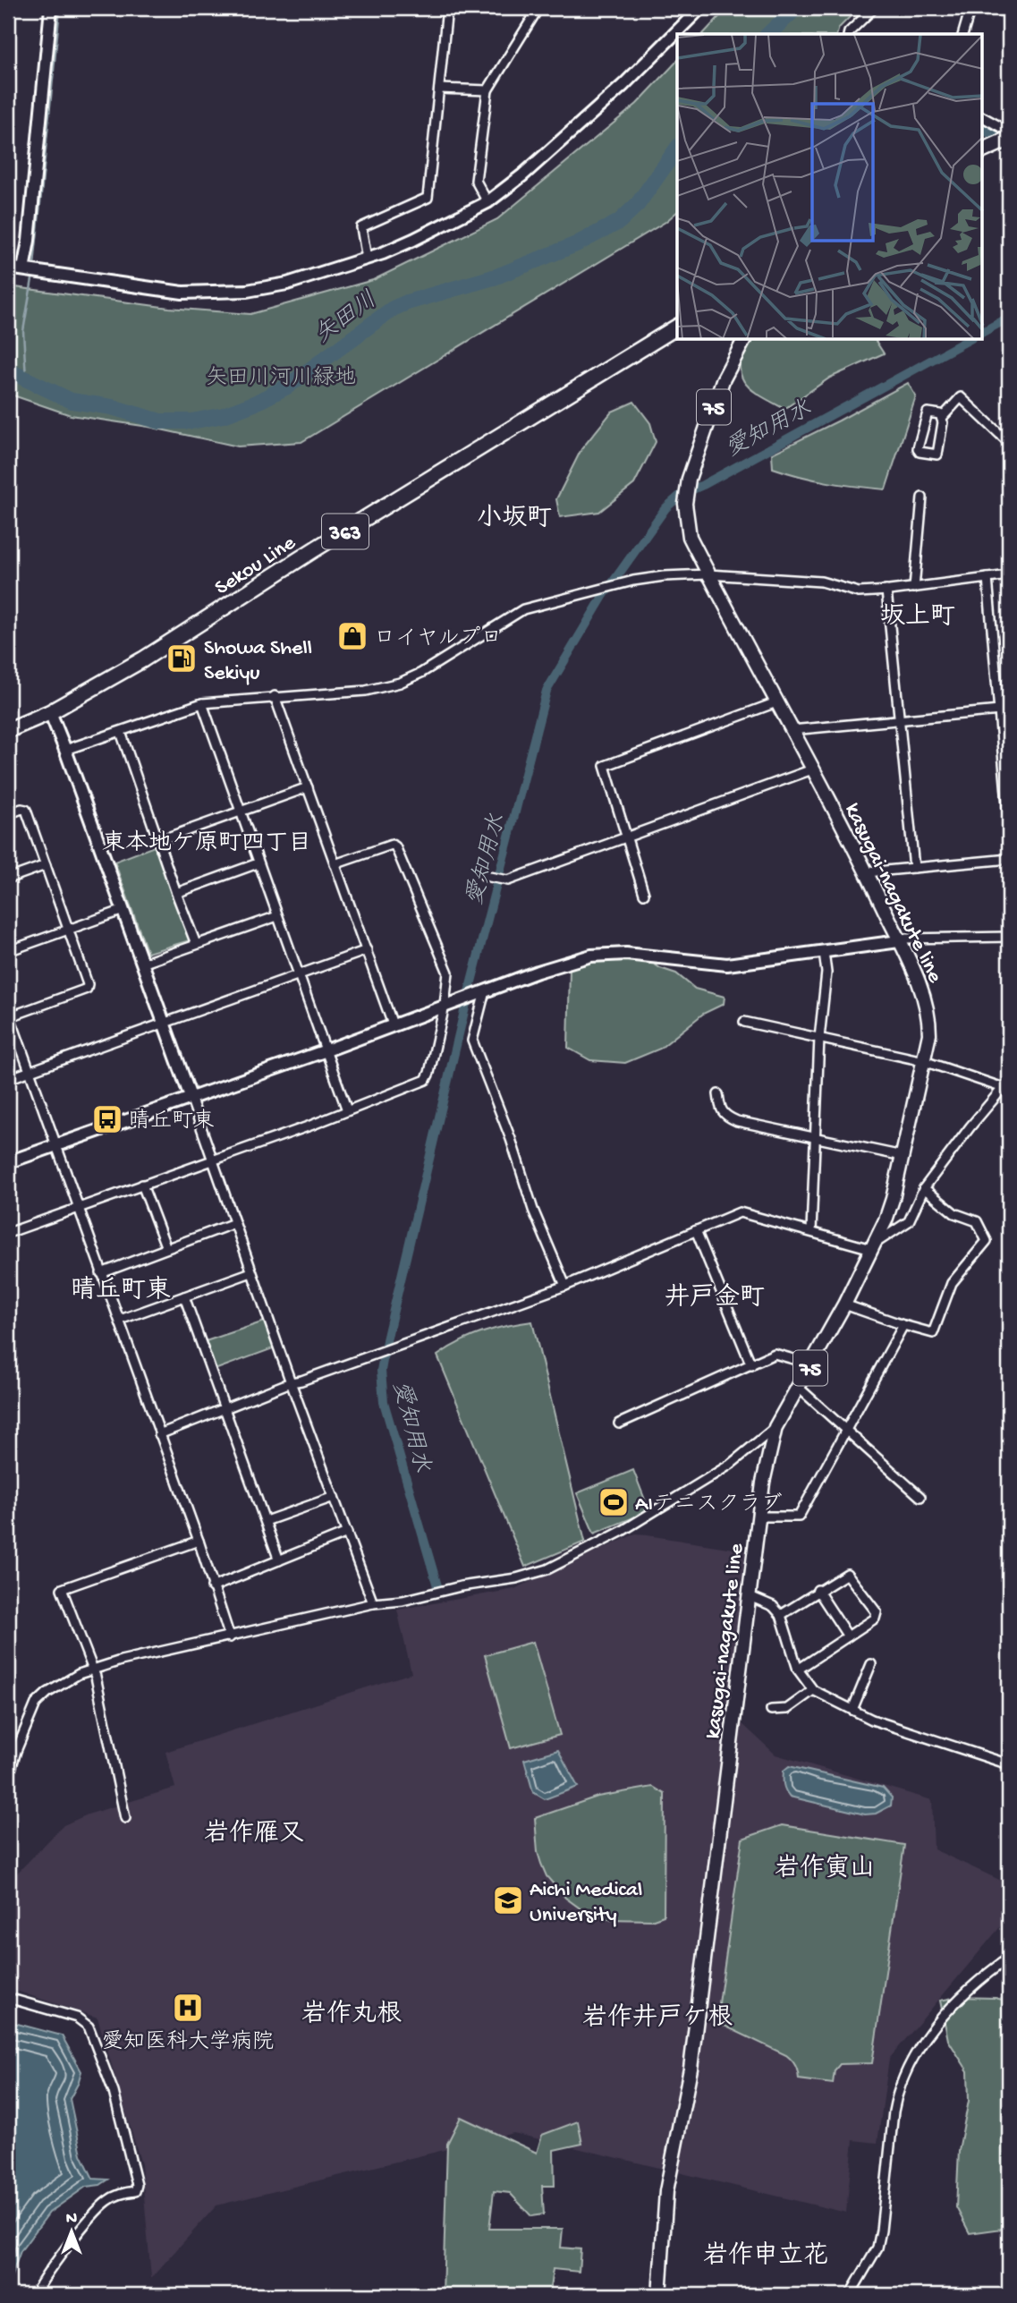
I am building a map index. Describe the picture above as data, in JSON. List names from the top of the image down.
{
  "streets": {
    "highway": ["363", "Sekou Line"],
    "main road": ["75", "kasugai-nagakute line"]
  },
  "districts": [
    "小坂町",
    "坂上町",
    "東本地ケ原町四丁目",
    "晴丘町東",
    "井戸金町",
    "岩作雁又",
    "岩作寅山",
    "岩作丸根",
    "岩作井戸ケ根",
    "岩作申立花"
  ],
  "water": ["矢田川", "愛知用水"],
  "parks": ["矢田川河川緑地"],
  "places": {
    "shop": ["ロイヤルプロ"],
    "fuel station": ["Showa Shell Sekiyu"],
    "bus stop": ["晴丘町東"],
    "sports": ["AIテニスクラブ"],
    "school or university": ["Aichi Medical University"],
    "hospital": ["愛知医科大学病院"]
  },
  "north": "top"
}
